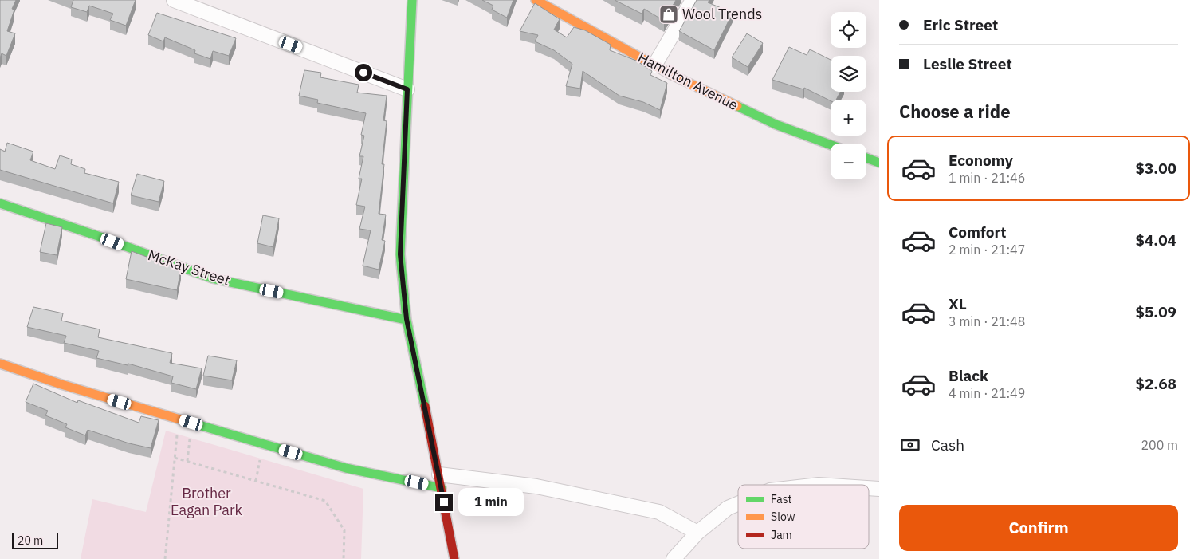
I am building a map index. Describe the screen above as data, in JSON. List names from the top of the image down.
{
  "streets": {
    "street": ["Hamilton Avenue", "McKay Street"]
  },
  "parks": ["Brother Eagan Park"],
  "places": {
    "shop": ["Wool Trends"]
  },
  "legend": ["Fast", "Slow", "Jam"],
  "scale_bar": "20 m",
  "page": {
    "banner": ["Eric Street", "Leslie Street"],
    "map_buttons": ["+", "−"],
    "heading": "Choose a ride",
    "list": [
      {
        "name": "Economy",
        "note": "1 min · 21:46",
        "value": "$3.00"
      },
      {
        "name": "Comfort",
        "note": "2 min · 21:47",
        "value": "$4.04"
      },
      {
        "name": "XL",
        "note": "3 min · 21:48",
        "value": "$5.09"
      },
      {
        "name": "Black",
        "note": "4 min · 21:49",
        "value": "$2.68"
      }
    ],
    "pay": ["Cash", "200 m"],
    "bubble": "1 min",
    "buttons": "Confirm",
    "scale": "20 m"
  }
}
